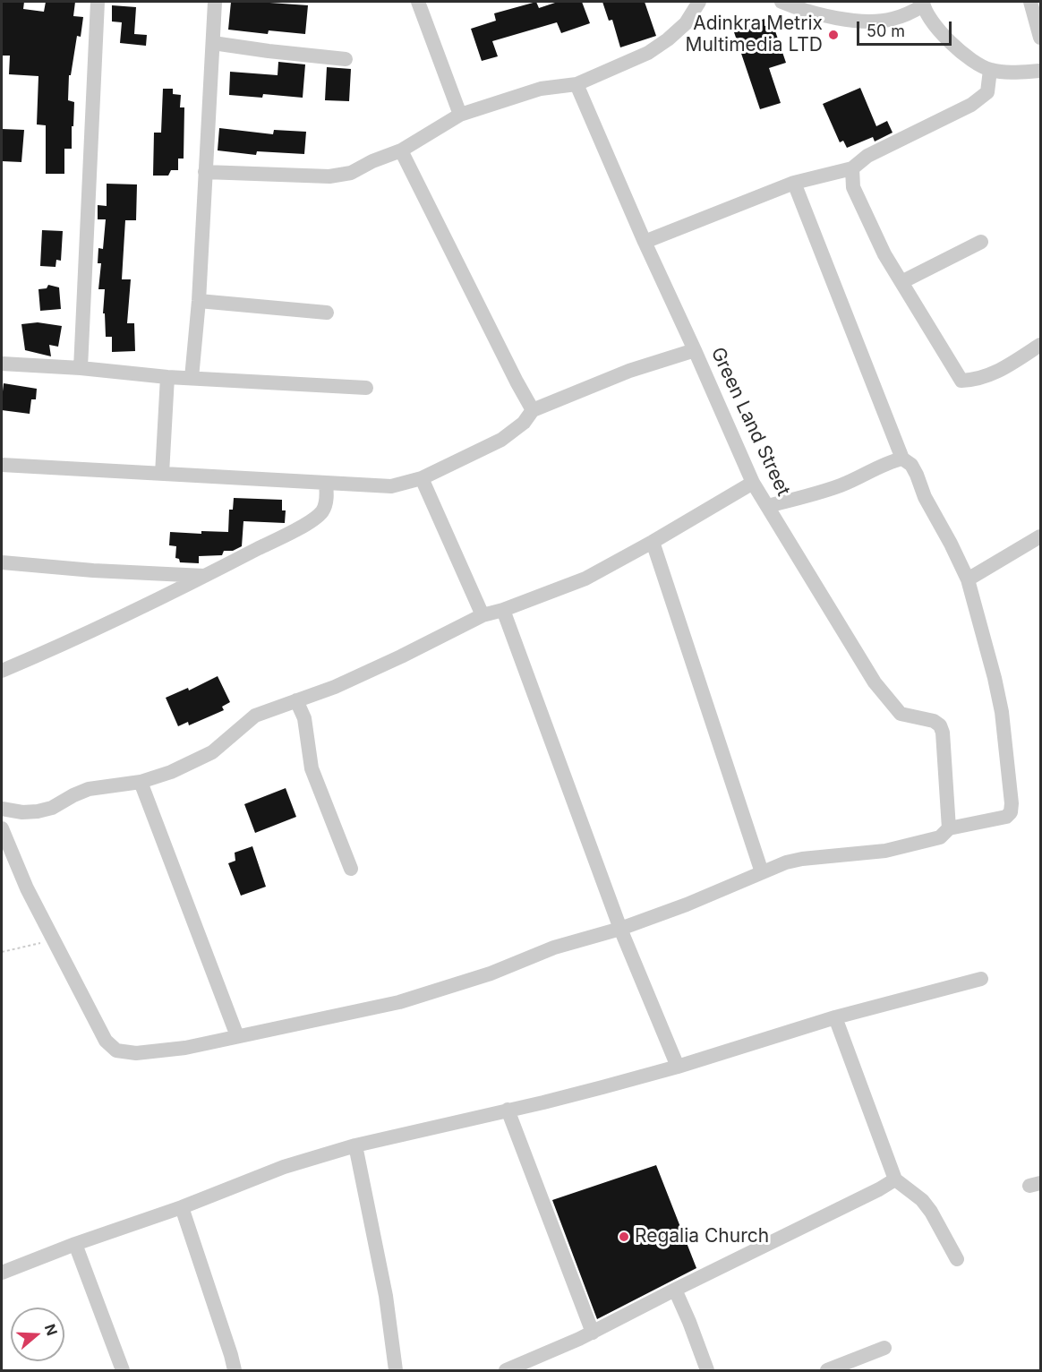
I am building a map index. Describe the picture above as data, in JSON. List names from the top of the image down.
{
  "streets": {
    "street": ["Green Land Street"]
  },
  "places": ["Adinkra Metrix Multimedia LTD", "Regalia Church"],
  "scale_bar": "50 m",
  "north": "right"
}
